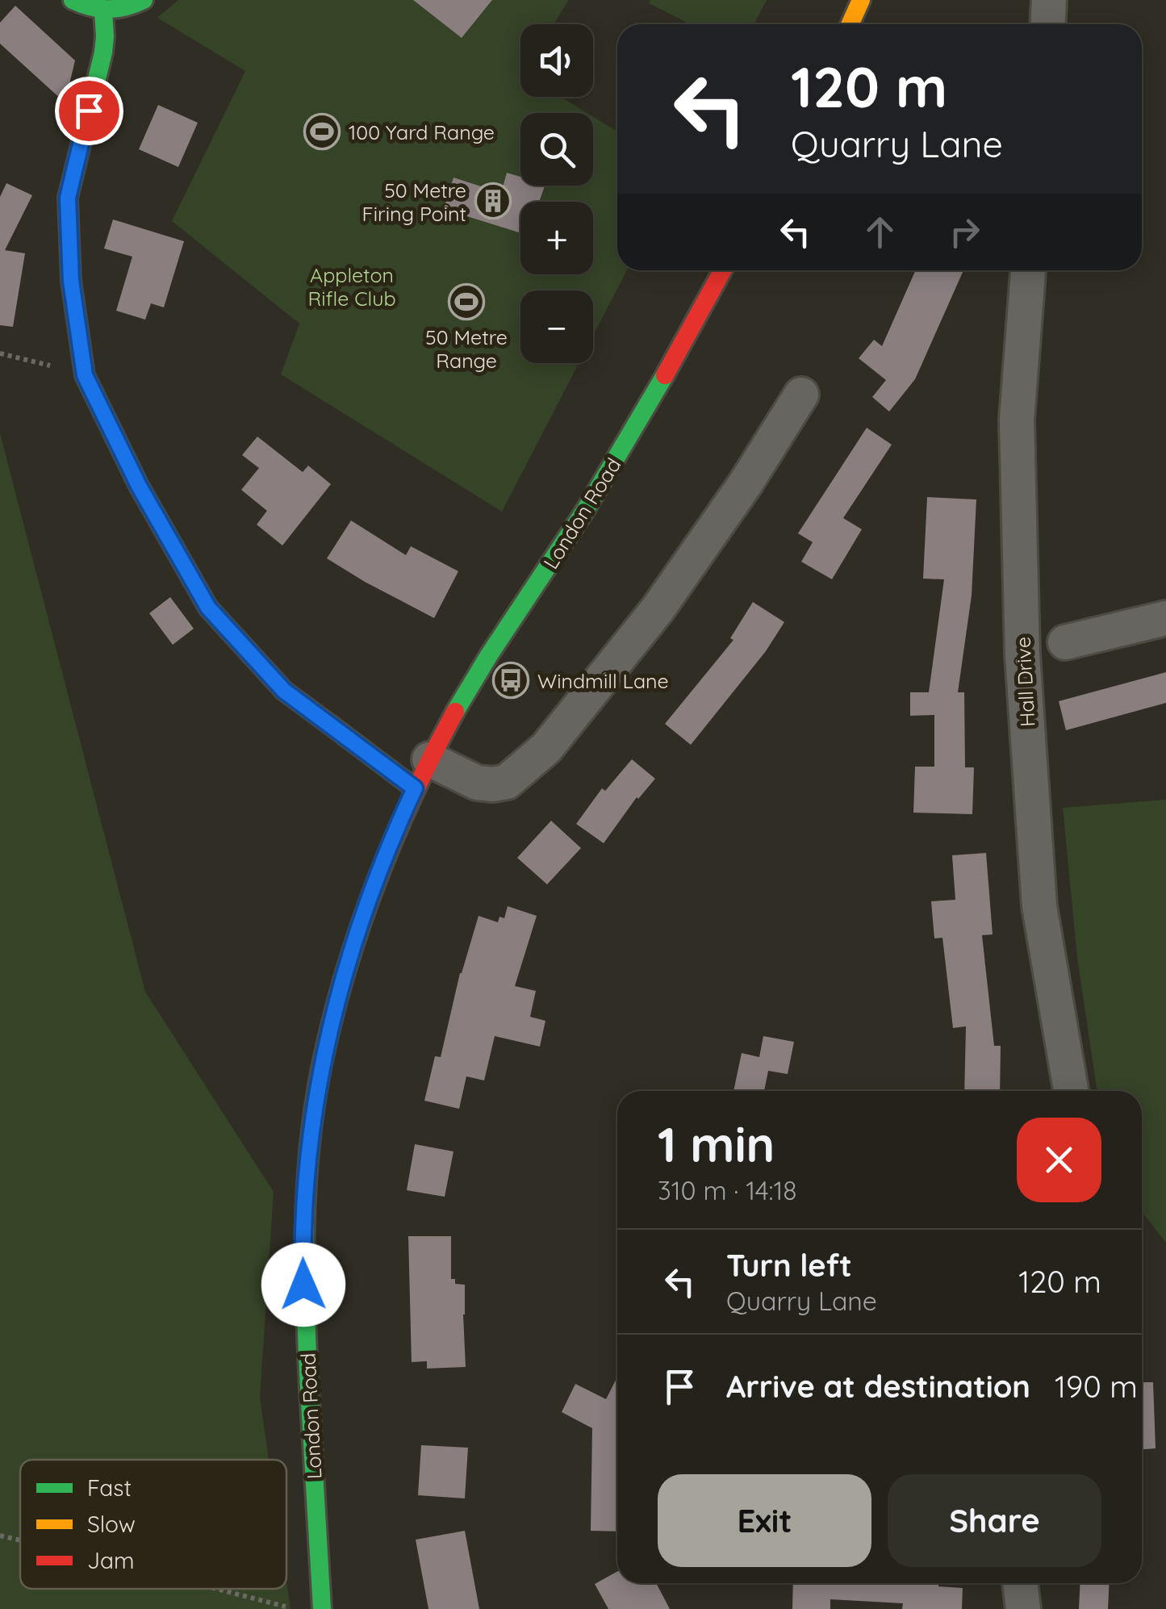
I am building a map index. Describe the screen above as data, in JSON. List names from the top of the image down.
{
  "streets": {
    "main road": ["London Road"],
    "street": ["Hall Drive"]
  },
  "parks": ["Appleton Rifle Club"],
  "places": {
    "sports": ["100 Yard Range", "50 Metre Range"],
    "building": ["50 Metre Firing Point"],
    "bus stop": ["Windmill Lane"]
  },
  "legend": ["Fast", "Slow", "Jam"],
  "page": {
    "map_buttons": ["+", "−"],
    "turn": ["120 m", "Quarry Lane"],
    "heading": ["1 min", "310 m · 14:18"],
    "list": [
      {
        "name": "Turn left",
        "note": "Quarry Lane",
        "value": "120 m"
      },
      {
        "name": "Arrive at destination",
        "value": "190 m"
      }
    ],
    "buttons": ["Exit", "Share"]
  }
}
